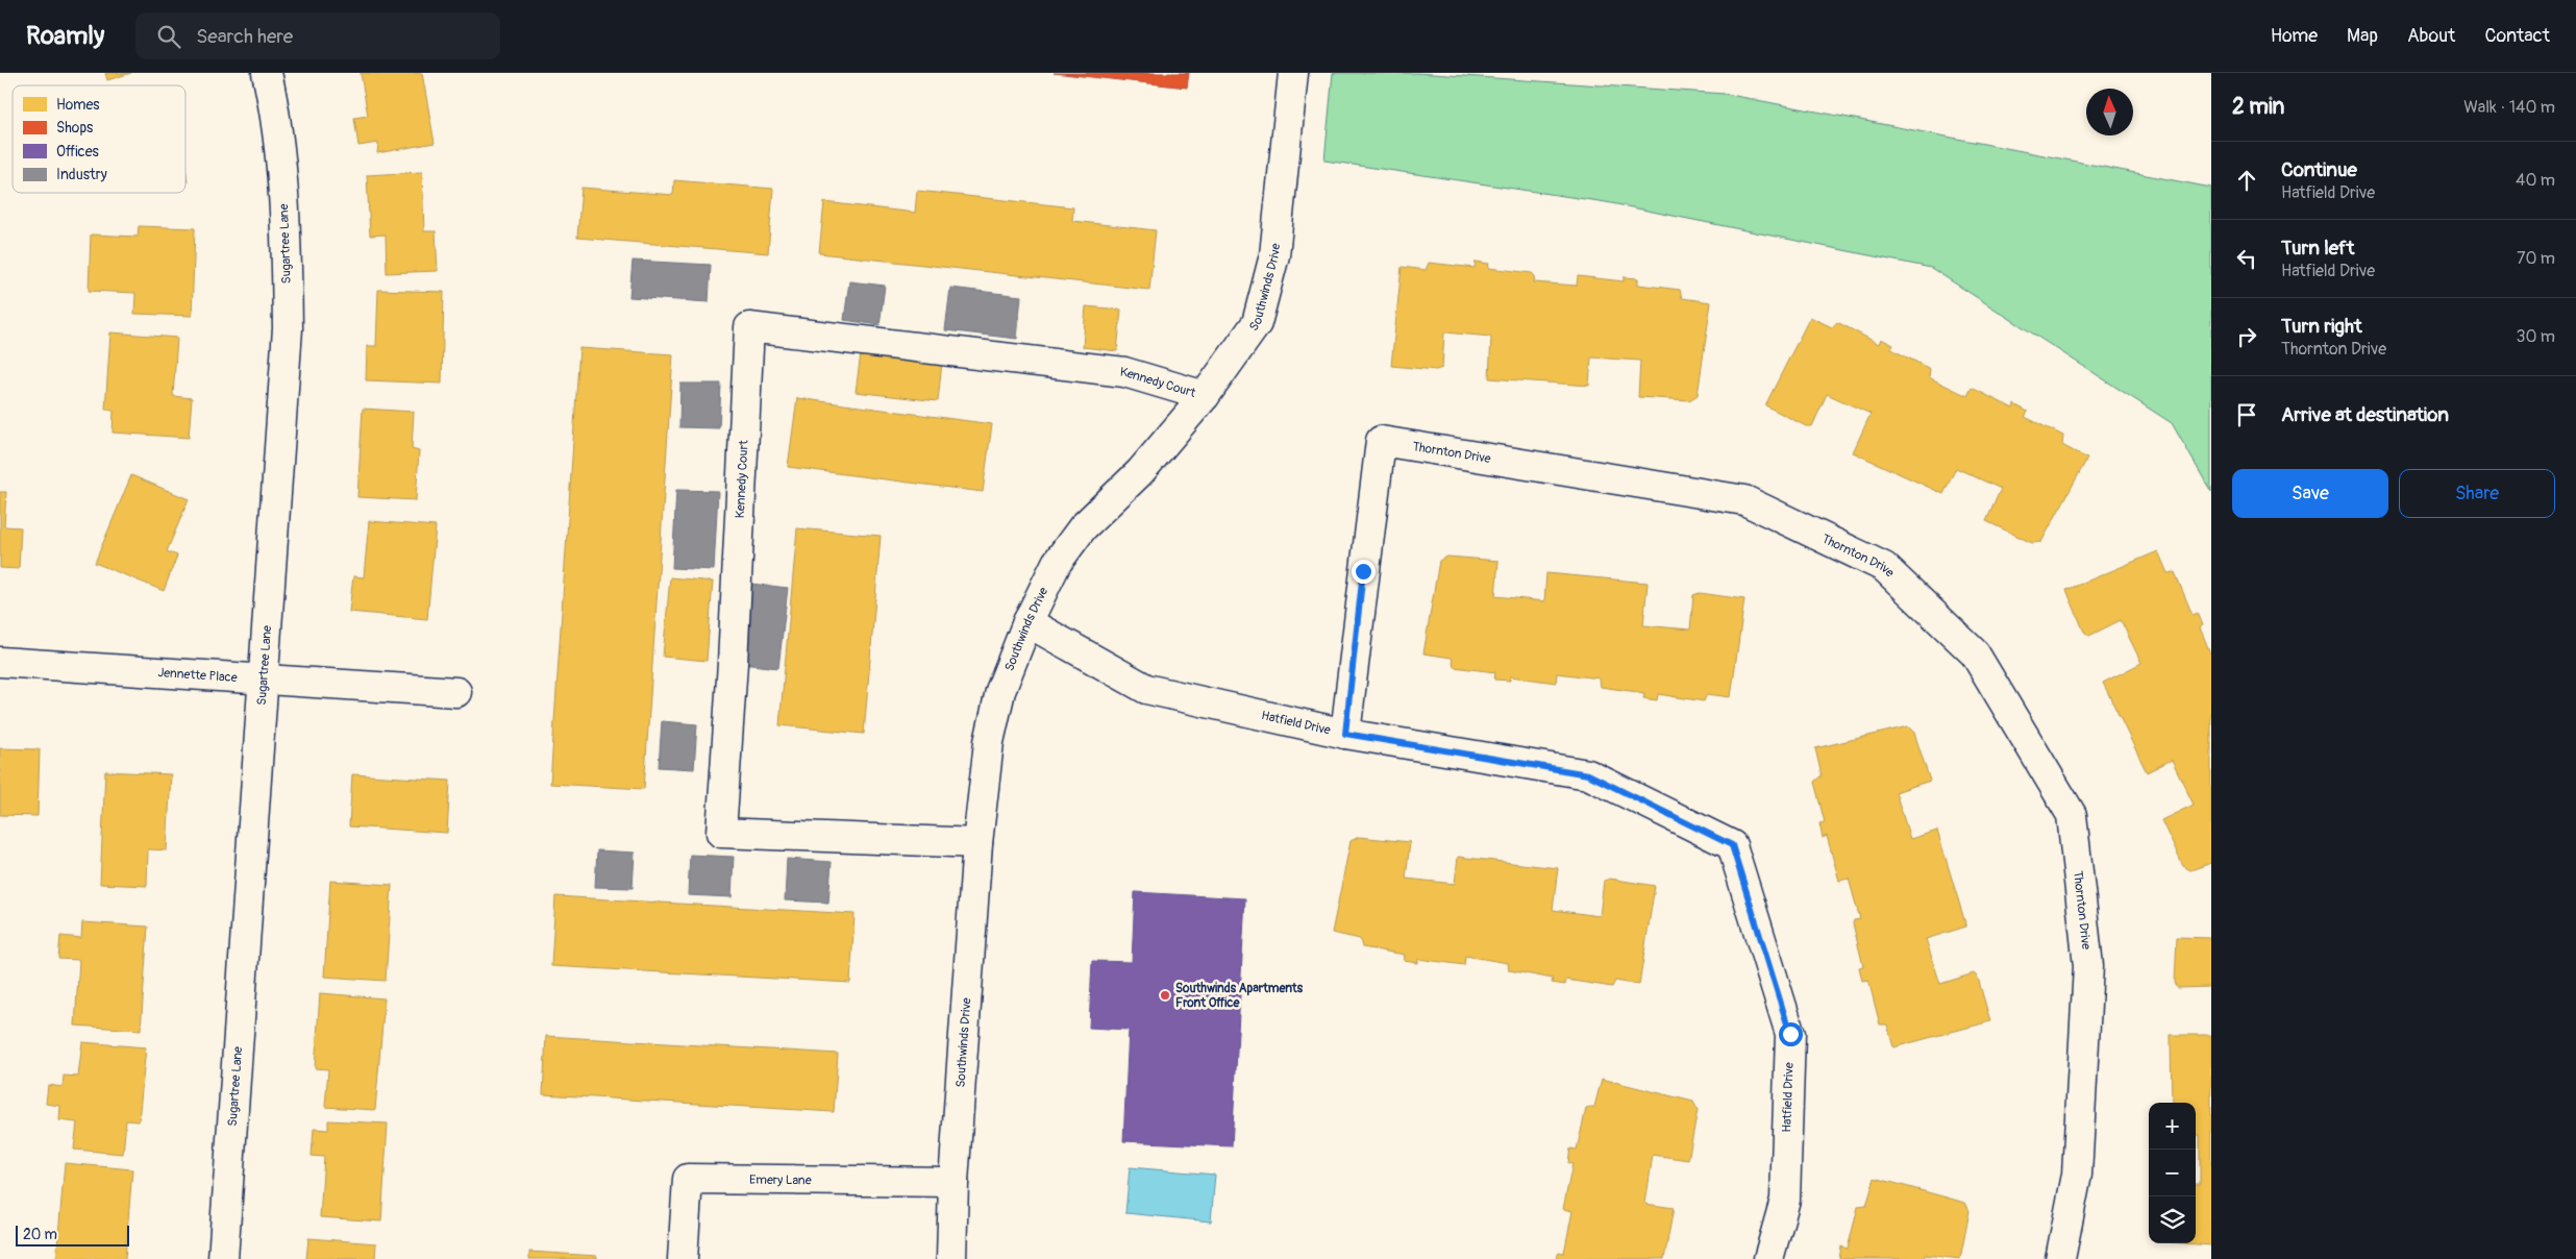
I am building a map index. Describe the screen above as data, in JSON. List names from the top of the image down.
{
  "streets": {
    "street": [
      "Sugartree Lane",
      "Southwinds Drive",
      "Kennedy Court",
      "Thornton Drive",
      "Jennette Place",
      "Hatfield Drive",
      "Emery Lane"
    ]
  },
  "crossings": [
    ["Sugartree Lane", "Jennette Place"],
    ["Southwinds Drive", "Kennedy Court"],
    ["Southwinds Drive", "Hatfield Drive"],
    ["Southwinds Drive", "Emery Lane"],
    ["Thornton Drive", "Hatfield Drive"]
  ],
  "places": ["Southwinds Apartments Front Office"],
  "legend": [
    "Homes",
    "Shops",
    "Offices",
    "Industry"
  ],
  "scale_bar": "20 m",
  "north": "top",
  "page": {
    "header": "Roamly",
    "search": "Search here",
    "nav": [
      "Home",
      "Map",
      "About",
      "Contact"
    ],
    "heading": ["2 min", "Walk · 140 m"],
    "list": [
      ["Continue", "Hatfield Drive", "40 m"],
      ["Turn left", "Hatfield Drive", "70 m"],
      ["Turn right", "Thornton Drive", "30 m"],
      "Arrive at destination"
    ],
    "buttons": ["Save", "Share"],
    "map_buttons": ["+", "−"],
    "scale": "20 m"
  }
}
